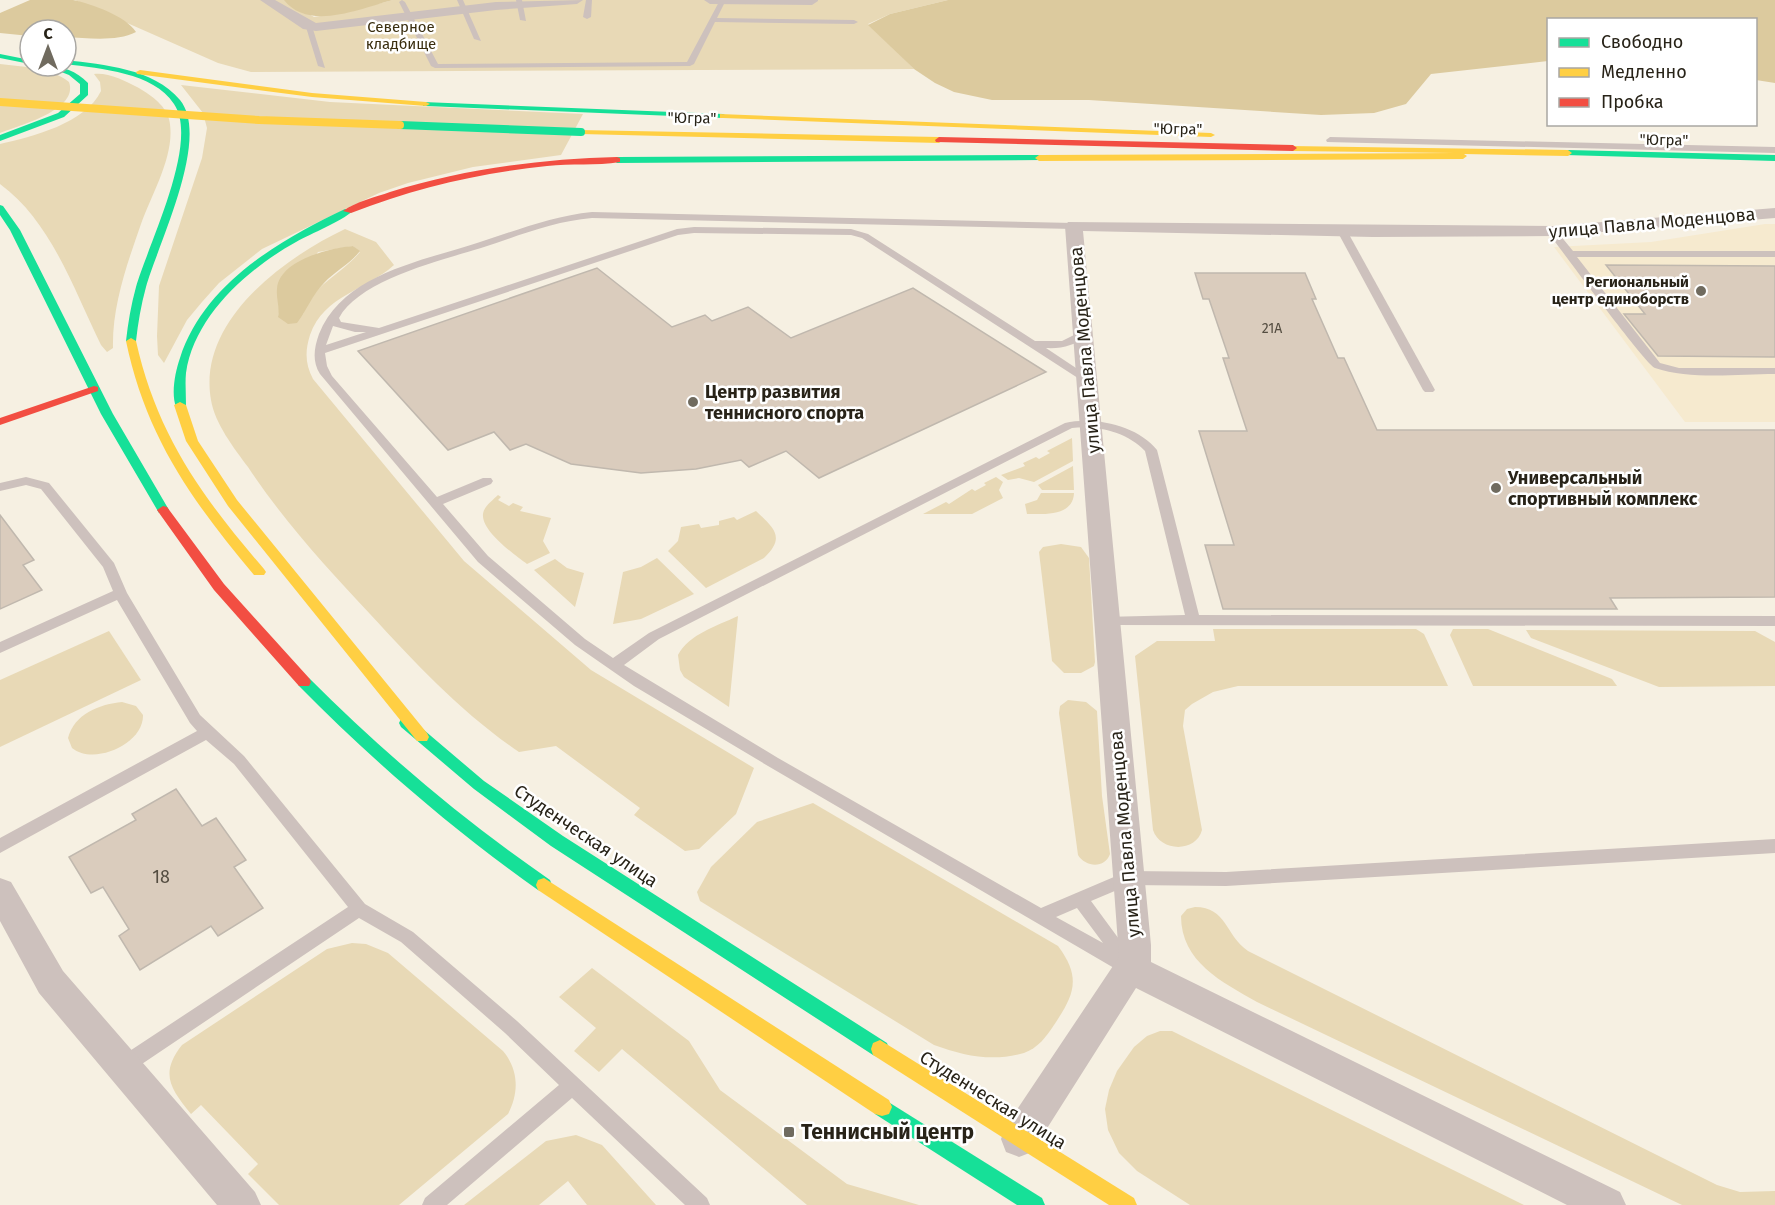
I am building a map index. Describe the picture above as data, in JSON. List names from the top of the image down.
{
  "streets": {
    "main road": ["\"Югра\"", "Студенческая улица"],
    "street": ["улица Павла Моденцова"]
  },
  "crossings": [
    ["улица Павла Моденцова", "Студенческая улица"]
  ],
  "parks": ["Северное кладбище"],
  "places": {
    "other": ["Региональный центр единоборств", "Центр развития теннисного спорта", "Универсальный спортивный комплекс"],
    "transit": ["Теннисный центр"]
  },
  "house_numbers": ["21А", "18"],
  "legend": ["Свободно", "Медленно", "Пробка"],
  "north": "top"
}
